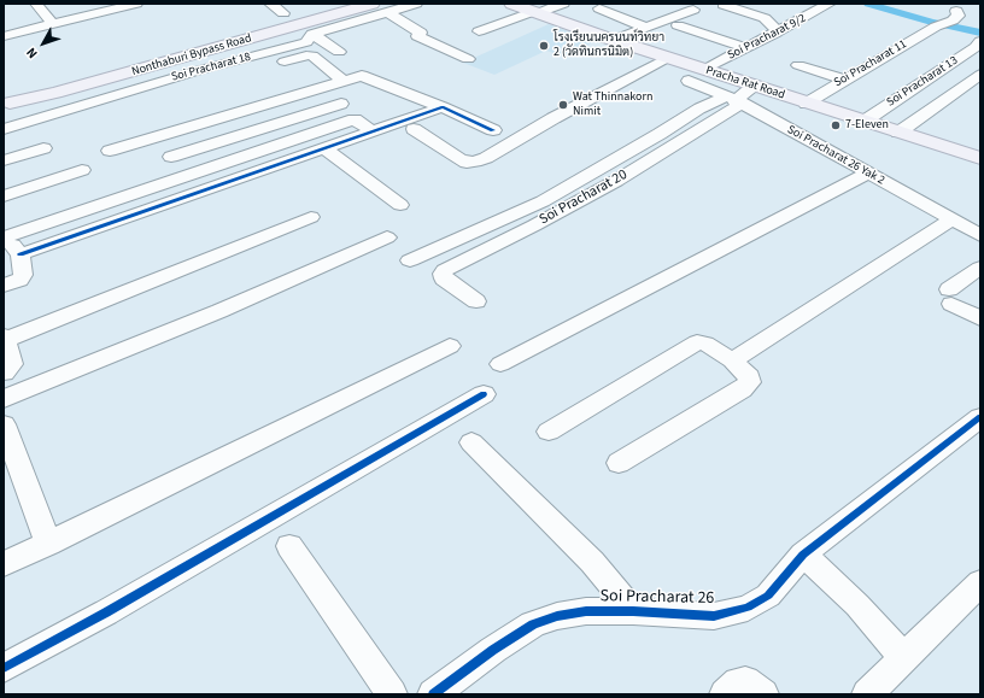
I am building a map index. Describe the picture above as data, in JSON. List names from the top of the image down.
{
  "streets": {
    "main road": ["Nonthaburi Bypass Road", "Pracha Rat Road"],
    "street": [
      "Soi Pracharat 9/2",
      "Soi Pracharat 11",
      "Soi Pracharat 18",
      "Soi Pracharat 13",
      "Soi Pracharat 26 Yak 2",
      "Soi Pracharat 20",
      "Soi Pracharat 26"
    ]
  },
  "crossings": [
    ["Soi Pracharat 9/2", "Pracha Rat Road"],
    ["Soi Pracharat 11", "Pracha Rat Road"],
    ["Soi Pracharat 13", "Pracha Rat Road"],
    ["Pracha Rat Road", "Soi Pracharat 20"],
    ["Soi Pracharat 26 Yak 2", "Soi Pracharat 20"]
  ],
  "places": ["โรงเรียนนครนนท์วิทยา 2 (วัดทินกรนิมิต)", "Wat Thinnakorn Nimit", "7-Eleven"],
  "north": "bottom left"
}
